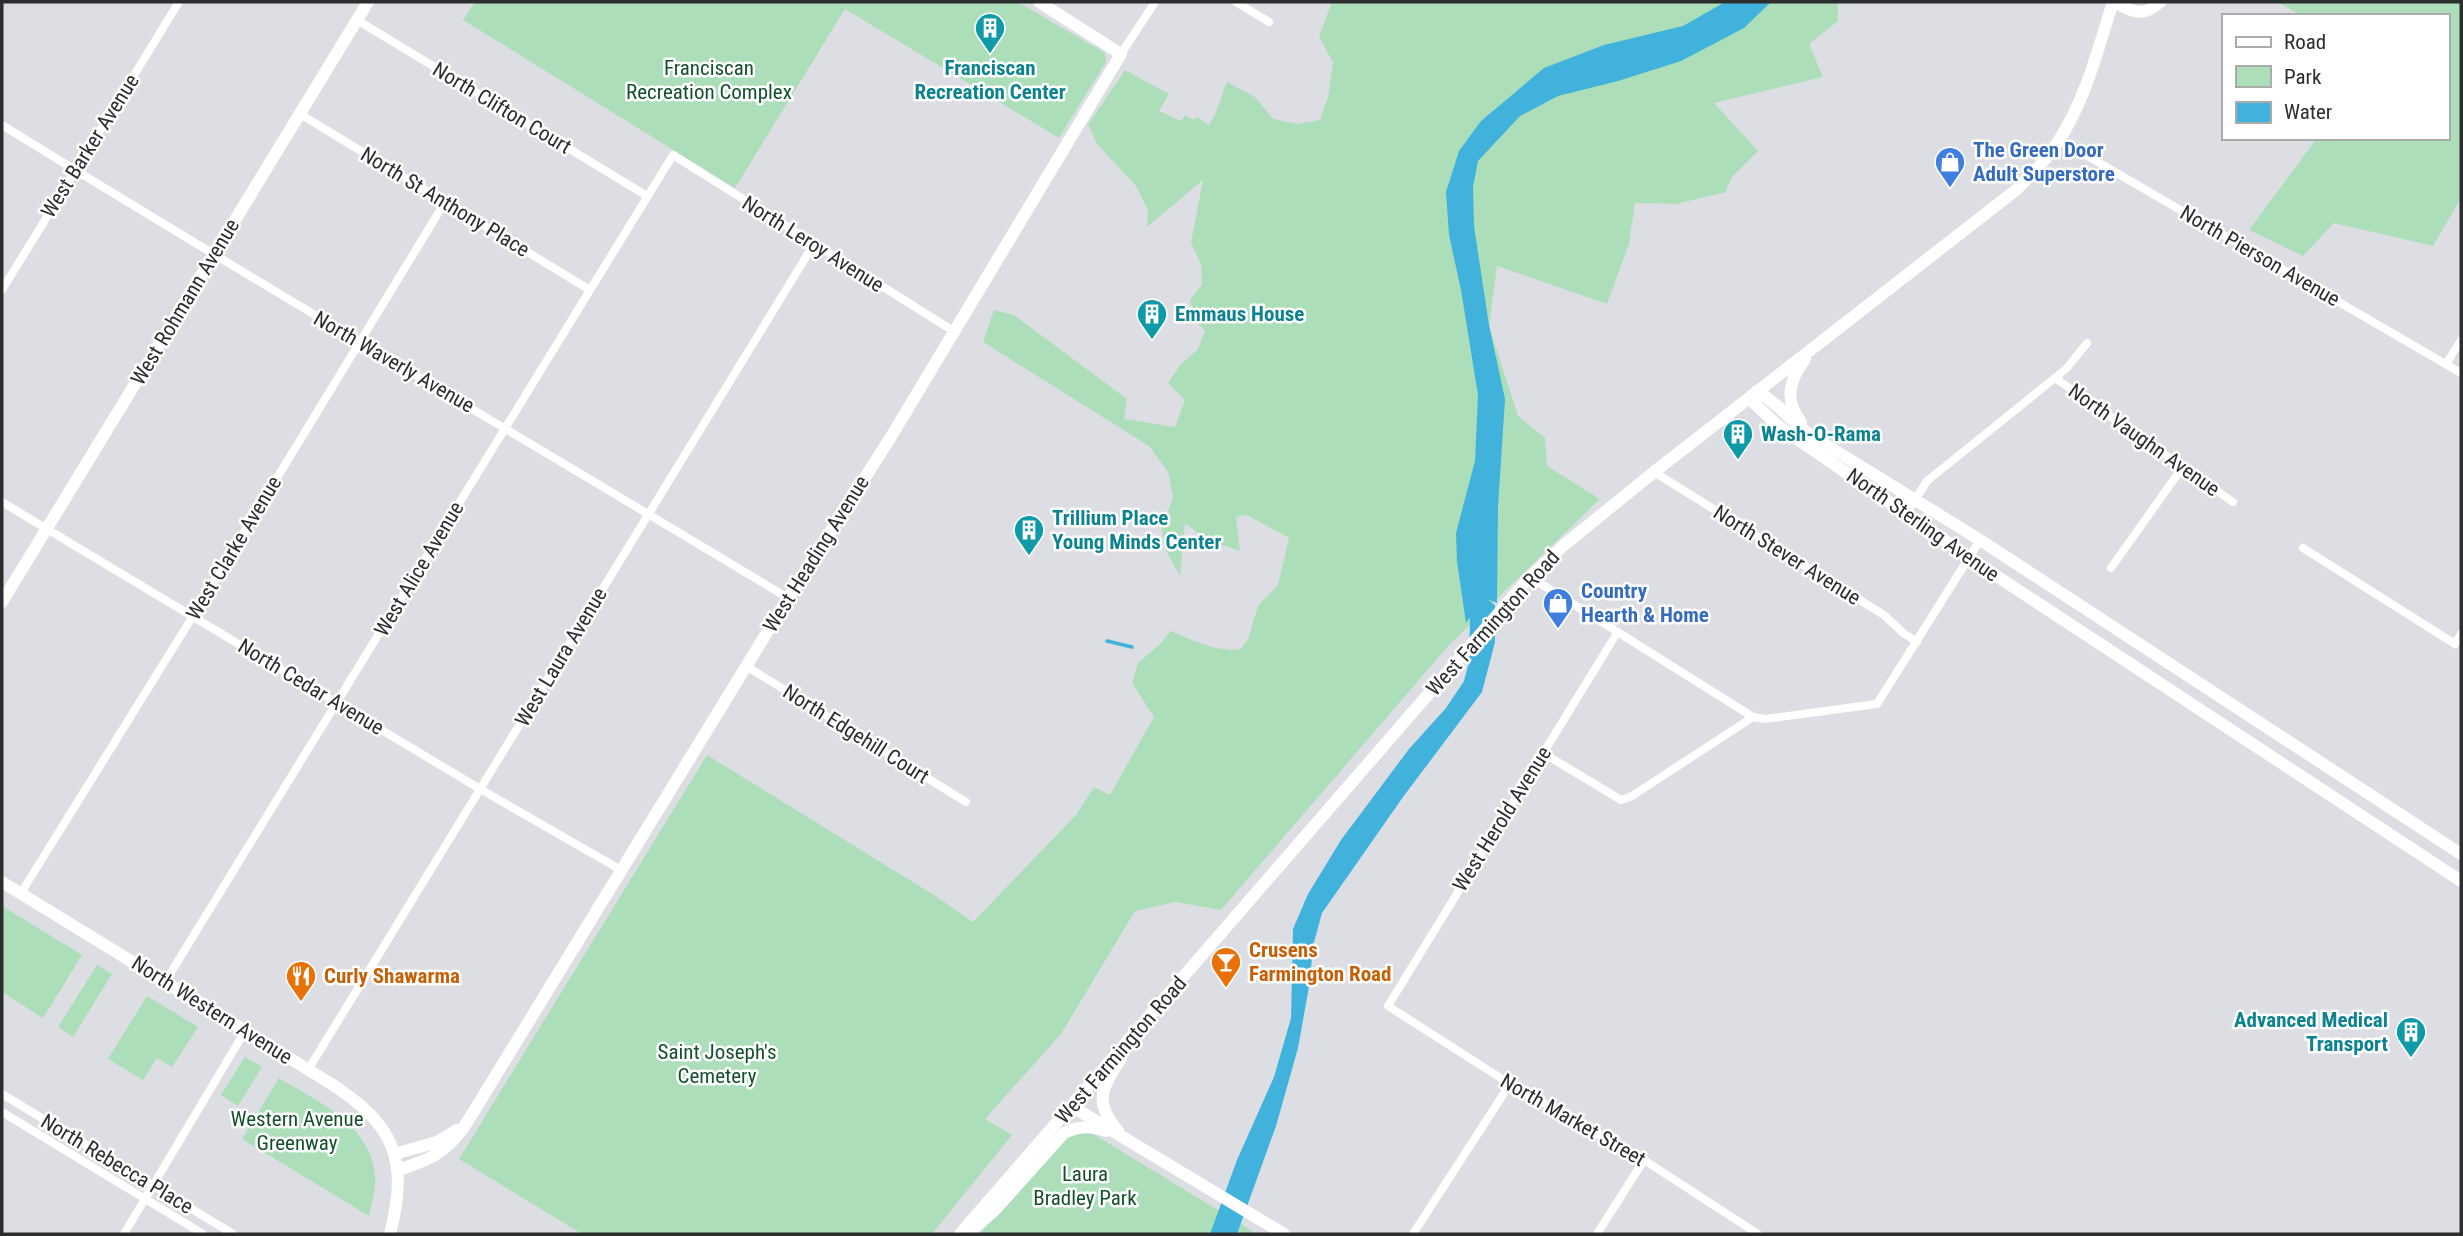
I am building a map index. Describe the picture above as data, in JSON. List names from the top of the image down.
{
  "streets": {
    "main road": [
      "West Rohmann Avenue",
      "North Sterling Avenue",
      "West Heading Avenue",
      "West Farmington Road",
      "North Western Avenue"
    ],
    "street": [
      "North Clifton Court",
      "West Barker Avenue",
      "North St Anthony Place",
      "North Leroy Avenue",
      "North Pierson Avenue",
      "North Waverly Avenue",
      "North Vaughn Avenue",
      "West Clarke Avenue",
      "North Stever Avenue",
      "West Alice Avenue",
      "West Laura Avenue",
      "North Cedar Avenue",
      "North Edgehill Court",
      "West Herold Avenue",
      "North Market Street",
      "North Rebecca Place"
    ]
  },
  "crossings": [
    ["North Clifton Court", "West Rohmann Avenue"],
    ["North Clifton Court", "West Alice Avenue"],
    ["West Barker Avenue", "North Waverly Avenue"],
    ["North St Anthony Place", "West Rohmann Avenue"],
    ["North St Anthony Place", "West Clarke Avenue"],
    ["North St Anthony Place", "West Alice Avenue"],
    ["North Leroy Avenue", "West Heading Avenue"],
    ["North Leroy Avenue", "West Alice Avenue"],
    ["North Leroy Avenue", "West Laura Avenue"],
    ["North Pierson Avenue", "West Farmington Road"],
    ["West Rohmann Avenue", "North Waverly Avenue"],
    ["West Rohmann Avenue", "North Cedar Avenue"],
    ["North Waverly Avenue", "West Clarke Avenue"],
    ["North Waverly Avenue", "West Heading Avenue"],
    ["North Waverly Avenue", "West Alice Avenue"],
    ["North Waverly Avenue", "West Laura Avenue"],
    ["North Sterling Avenue", "West Farmington Road"],
    ["West Clarke Avenue", "North Cedar Avenue"],
    ["West Clarke Avenue", "North Western Avenue"],
    ["West Heading Avenue", "North Cedar Avenue"],
    ["West Heading Avenue", "North Edgehill Court"],
    ["West Heading Avenue", "North Western Avenue"],
    ["North Stever Avenue", "West Farmington Road"],
    ["West Alice Avenue", "North Cedar Avenue"],
    ["West Alice Avenue", "North Western Avenue"],
    ["West Laura Avenue", "North Cedar Avenue"],
    ["West Laura Avenue", "North Western Avenue"],
    ["West Herold Avenue", "North Market Street"]
  ],
  "parks": [
    "Franciscan Recreation Complex",
    "Saint Joseph's Cemetery",
    "Western Avenue Greenway",
    "Laura Bradley Park"
  ],
  "places": {
    "building": [
      "Franciscan Recreation Center",
      "Emmaus House",
      "Wash-O-Rama",
      "Trillium Place Young Minds Center",
      "Advanced Medical Transport"
    ],
    "shop": ["The Green Door Adult Superstore", "Country Hearth & Home"],
    "bar": ["Crusens Farmington Road"],
    "restaurant": ["Curly Shawarma"]
  },
  "legend": ["Road", "Park", "Water"]
}
